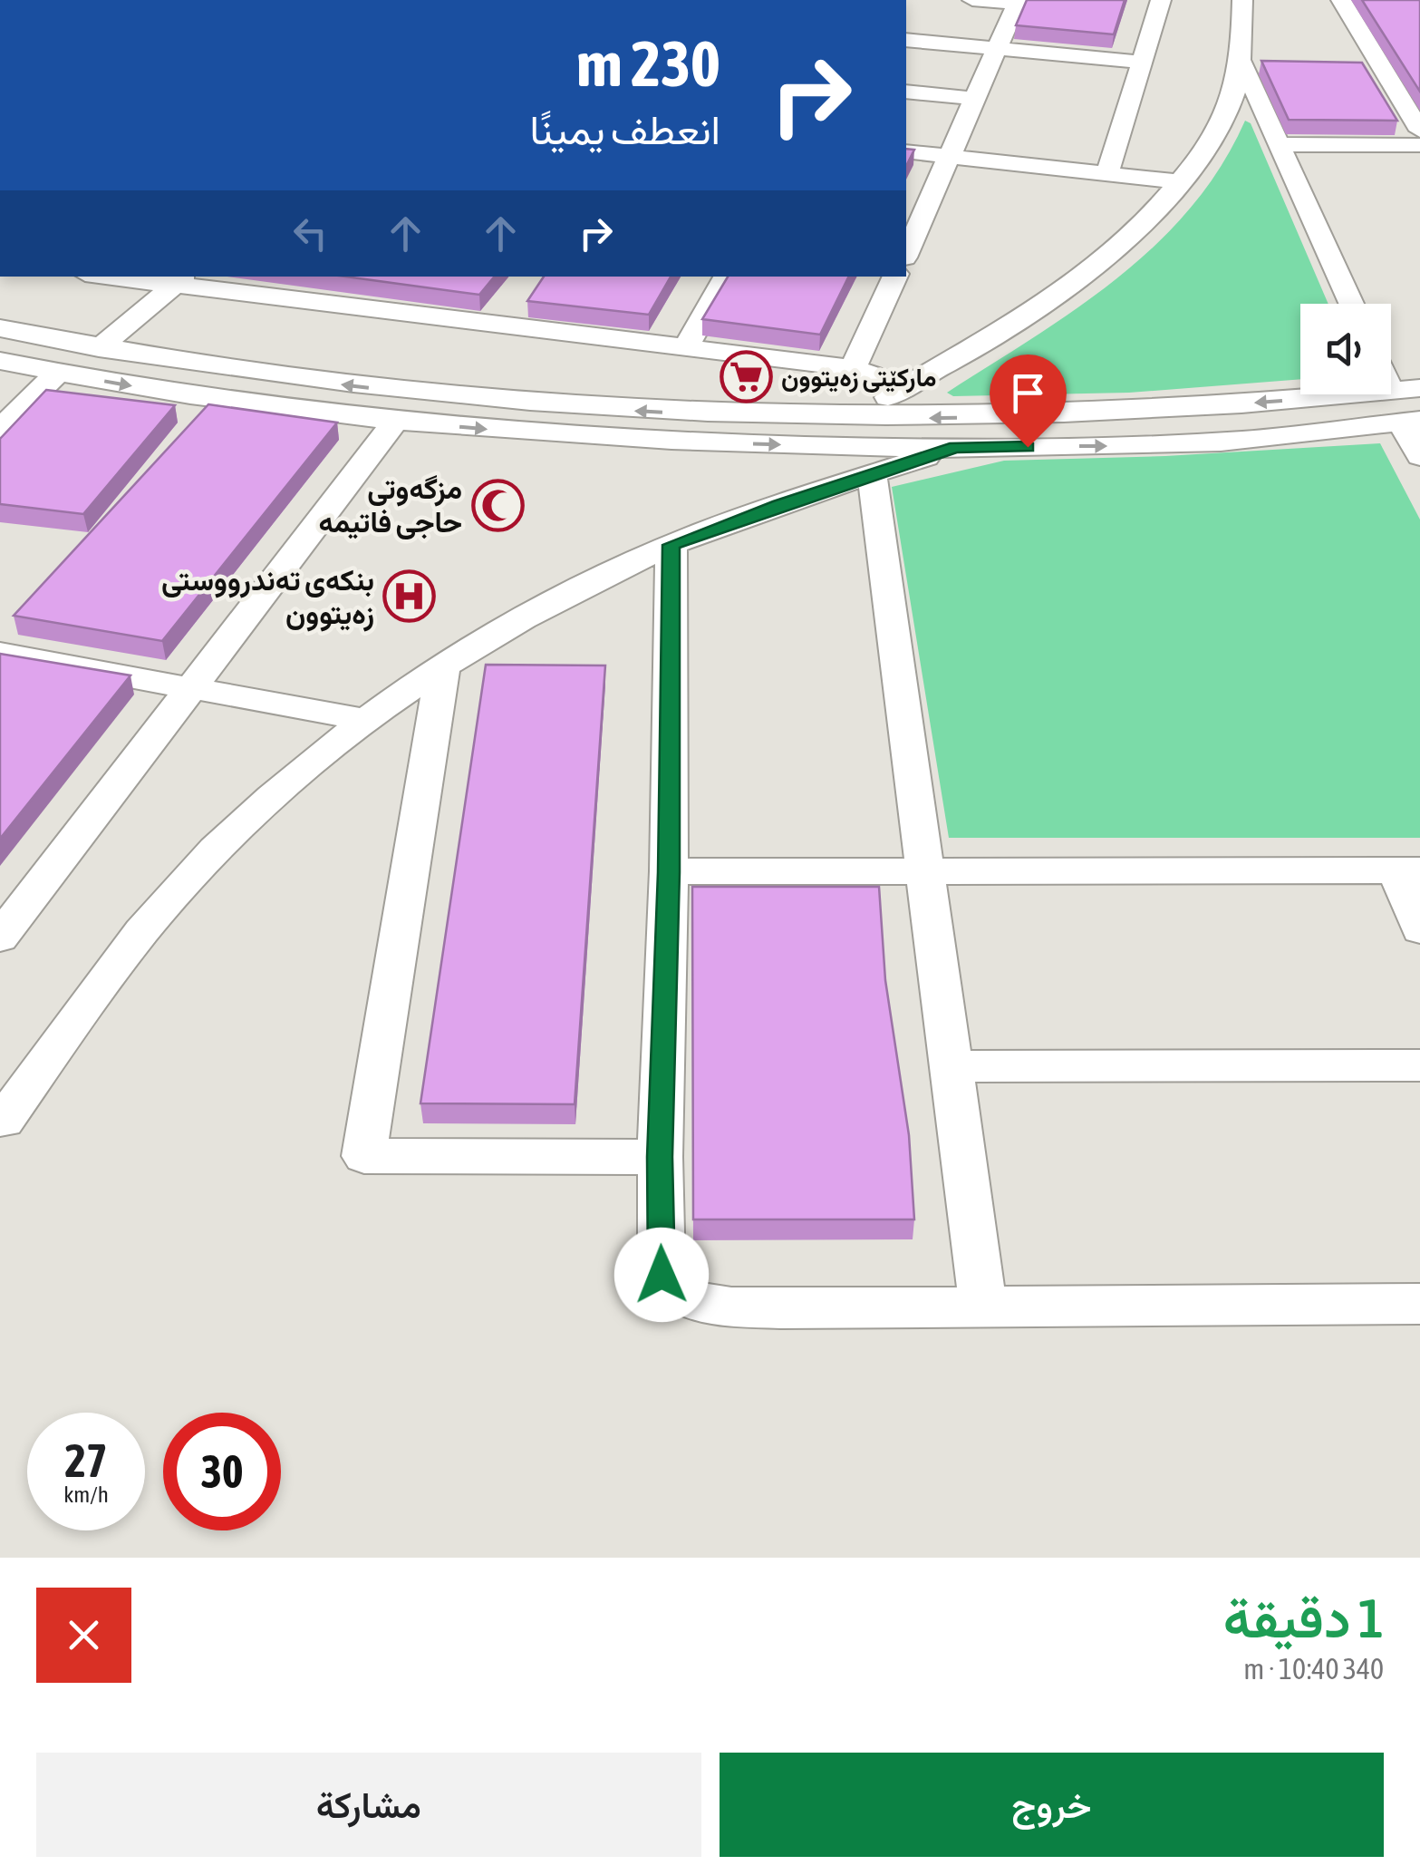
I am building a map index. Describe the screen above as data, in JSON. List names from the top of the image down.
{
  "places": {
    "supermarket": ["مارکێتی زەیتوون"],
    "mosque": ["مزگەوتی حاجی فاتیمە"],
    "hospital": ["بنکەی تەندرووستی زەیتوون"]
  },
  "page": {
    "turn": ["230 m", "انعطف يمينًا"],
    "speed": "27 km/h",
    "limit": "30",
    "heading": ["1 دقيقة", "340 m · 10:40"],
    "buttons": ["خروج", "مشاركة"]
  }
}
